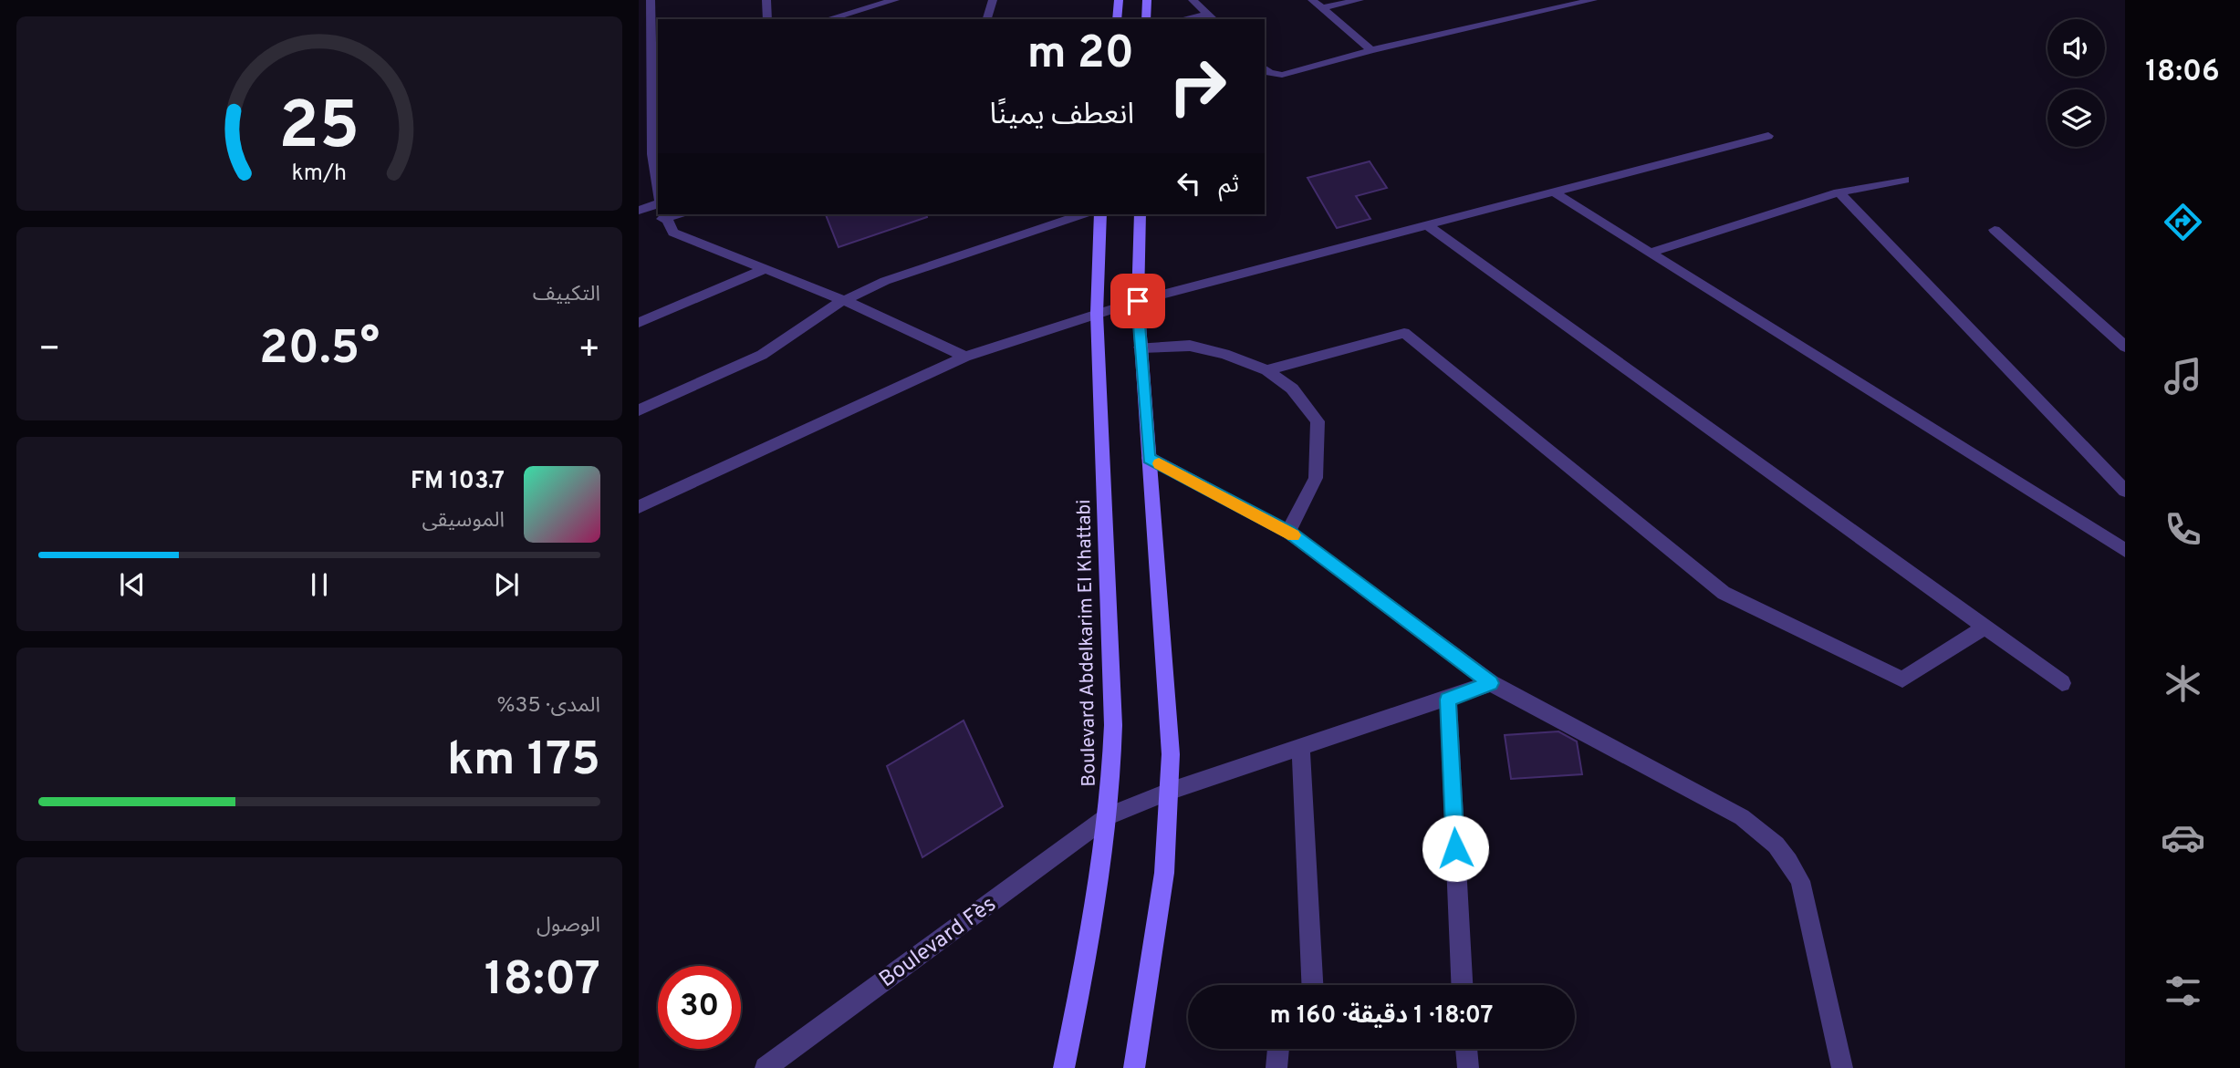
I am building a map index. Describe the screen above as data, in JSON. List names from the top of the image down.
{
  "streets": {
    "street": ["Boulevard Abdelkarim El Khattabi", "Boulevard Fès"]
  },
  "crossings": [
    ["Boulevard Abdelkarim El Khattabi", "Boulevard Fès"]
  ],
  "page": {
    "tabs": "18:06",
    "turn": ["20 m", "انعطف يمينًا"],
    "then": "ثم",
    "tile": [
      "التكييف",
      ["المدى · 35%", "175 km"],
      ["الوصول", "18:07"]
    ],
    "heat": ["−", "20.5°", "+"],
    "song": ["103.7 FM", "الموسيقى"],
    "limit": "30",
    "trip": "18:07 · 1 دقيقة · 160 m",
    "gauge": ["25", "km/h"]
  }
}
